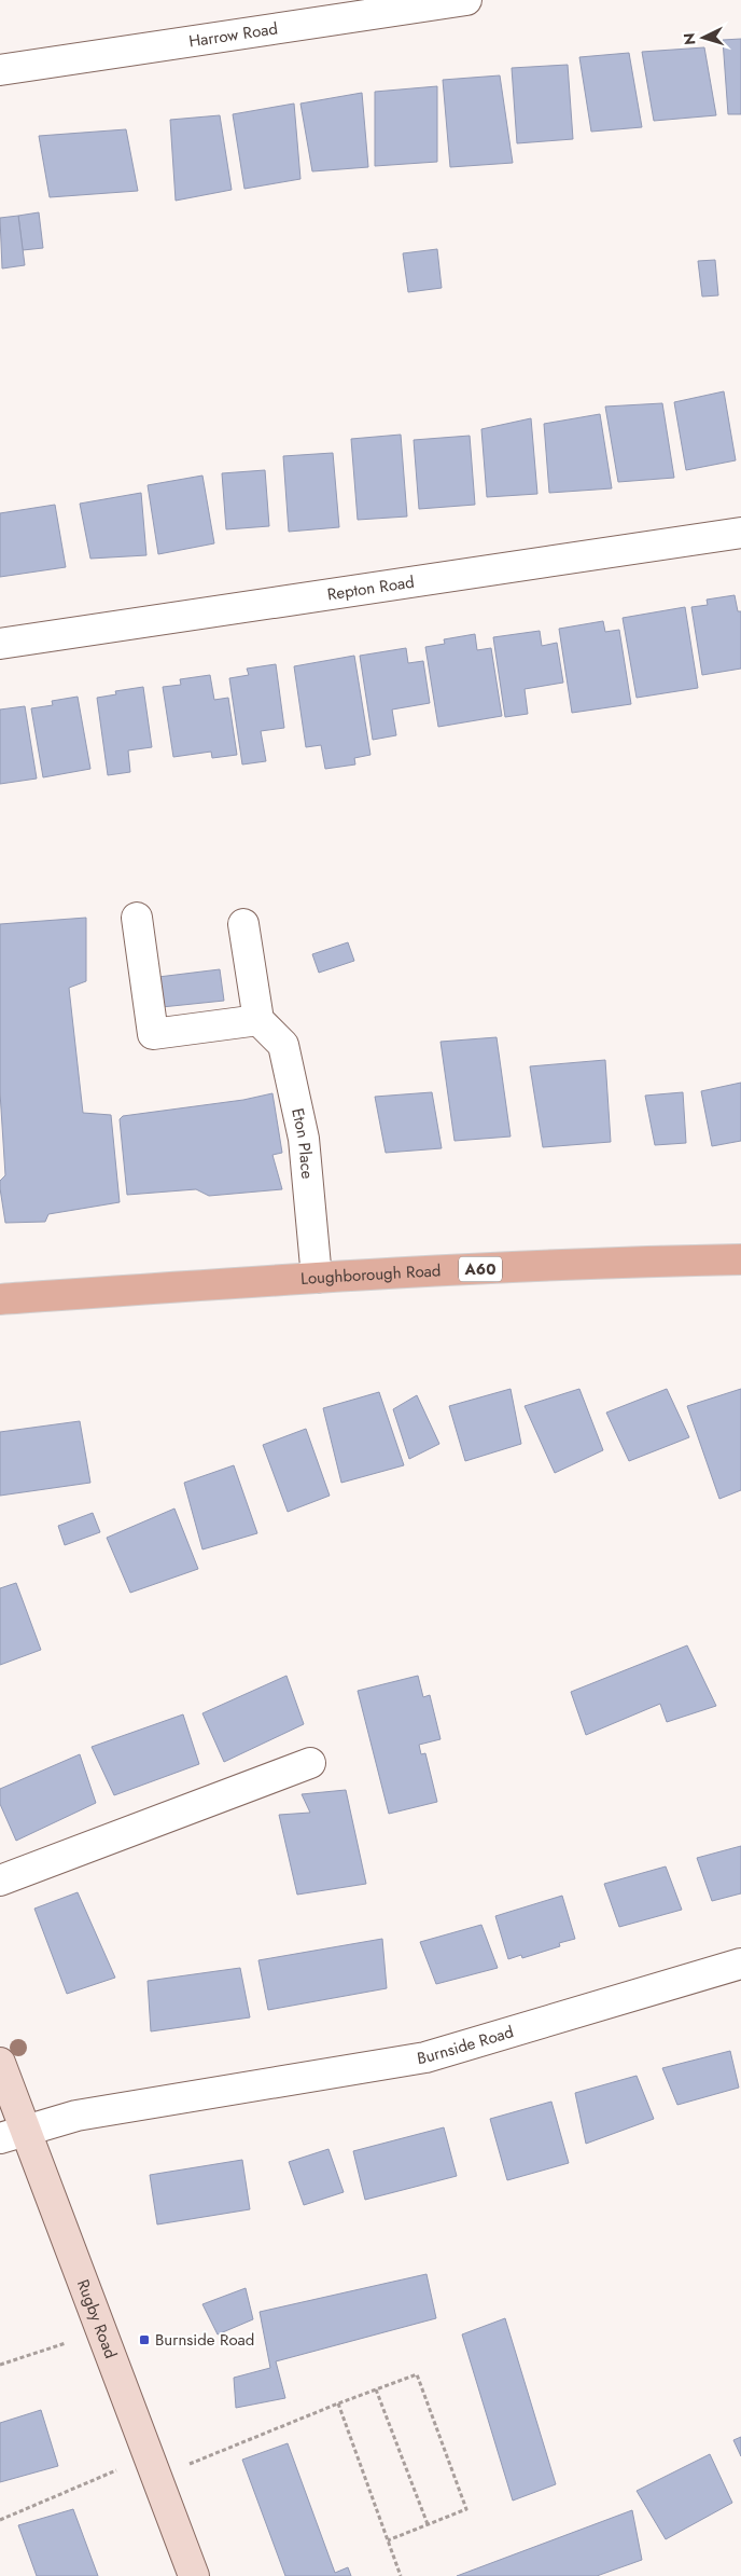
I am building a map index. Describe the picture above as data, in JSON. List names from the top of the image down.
{
  "streets": {
    "main road": ["A60", "Loughborough Road"],
    "street": [
      "Harrow Road",
      "Repton Road",
      "Eton Place",
      "Burnside Road",
      "Rugby Road"
    ]
  },
  "crossings": [
    ["Eton Place", "Loughborough Road"],
    ["Burnside Road", "Rugby Road"]
  ],
  "places": {
    "transit": ["Burnside Road"]
  },
  "north": "left"
}
